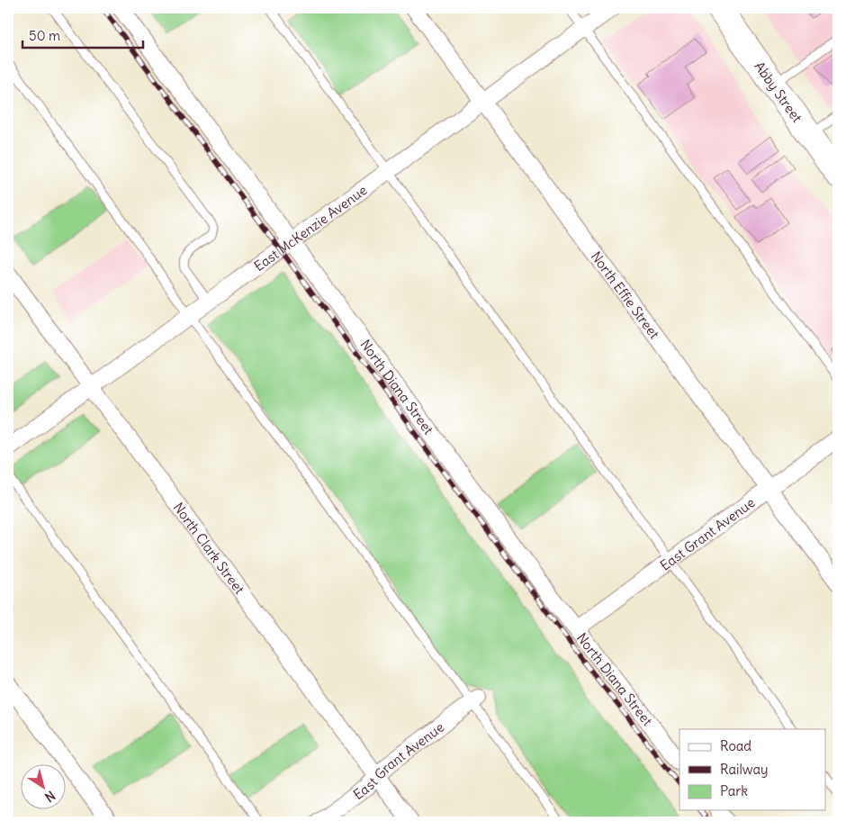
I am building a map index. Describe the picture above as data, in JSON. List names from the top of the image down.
{
  "streets": {
    "main road": ["Abby Street"],
    "street": [
      "East McKenzie Avenue",
      "North Effie Street",
      "North Diana Street",
      "East Grant Avenue",
      "North Clark Street"
    ]
  },
  "crossings": [
    ["East McKenzie Avenue", "North Effie Street"],
    ["East McKenzie Avenue", "North Diana Street"],
    ["East McKenzie Avenue", "North Clark Street"],
    ["North Effie Street", "East Grant Avenue"],
    ["North Diana Street", "East Grant Avenue"],
    ["East Grant Avenue", "North Clark Street"]
  ],
  "legend": ["Road", "Railway", "Park"],
  "scale_bar": "50 m",
  "north": "bottom right"
}
